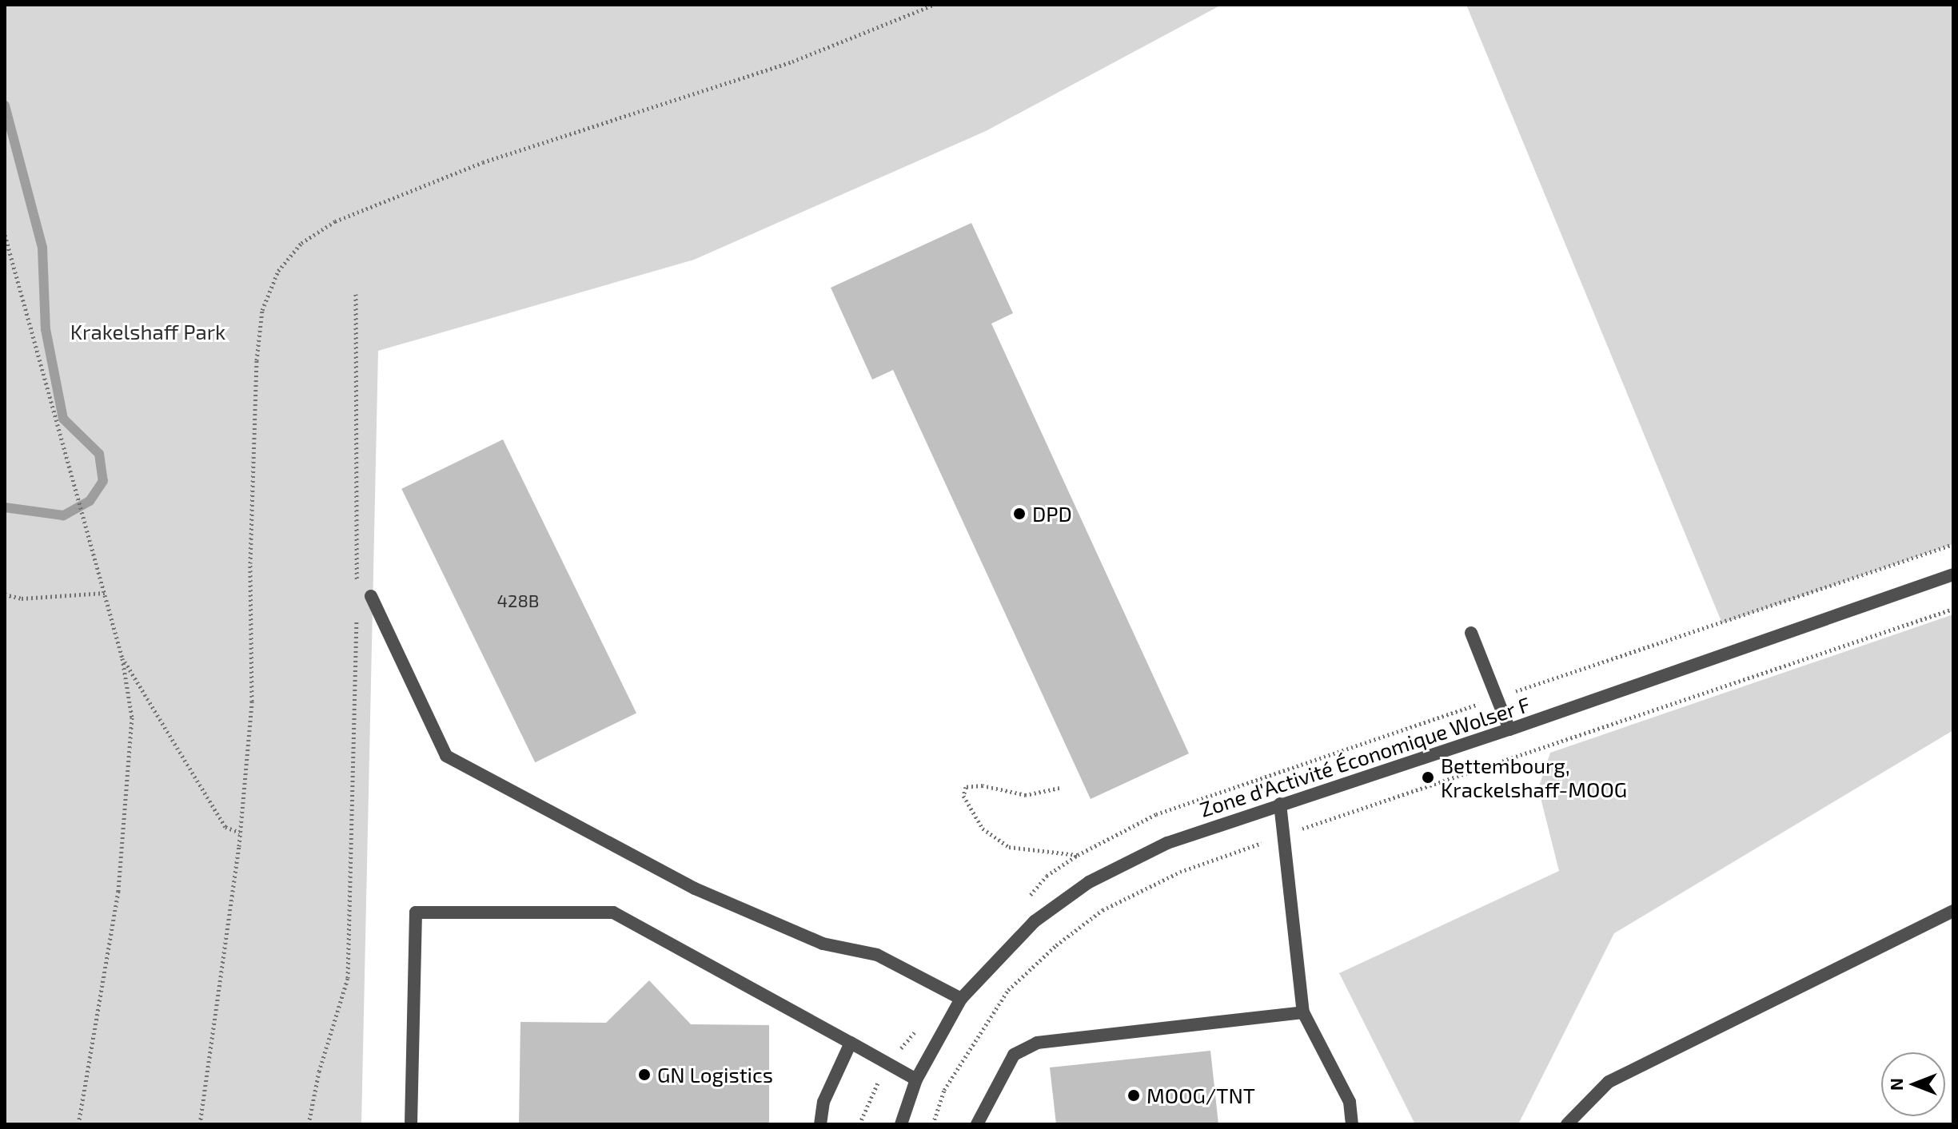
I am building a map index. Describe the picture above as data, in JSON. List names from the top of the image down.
{
  "streets": {
    "lane": ["Zone d'Activité Économique Wolser F"]
  },
  "parks": ["Krakelshaff Park"],
  "places": [
    "DPD",
    "Bettembourg, Krackelshaff-MOOG",
    "GN Logistics",
    "MOOG/TNT"
  ],
  "house_numbers": ["428B"],
  "north": "left"
}
